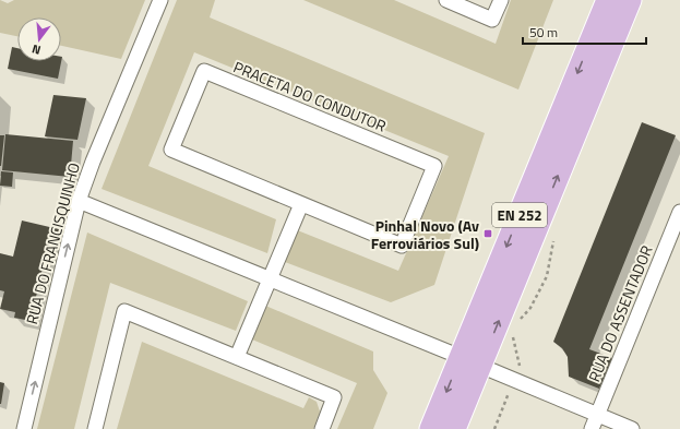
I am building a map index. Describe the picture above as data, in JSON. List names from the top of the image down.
{
  "streets": {
    "main road": ["EN 252"],
    "street": ["PRACETA DO CONDUTOR", "RUA DO FRANCISQUINHO", "RUA DO ASSENTADOR"]
  },
  "one_way": ["RUA DO FRANCISQUINHO"],
  "places": {
    "transit": ["Pinhal Novo (Av Ferroviários Sul)"]
  },
  "scale_bar": "50 m",
  "north": "bottom"
}
